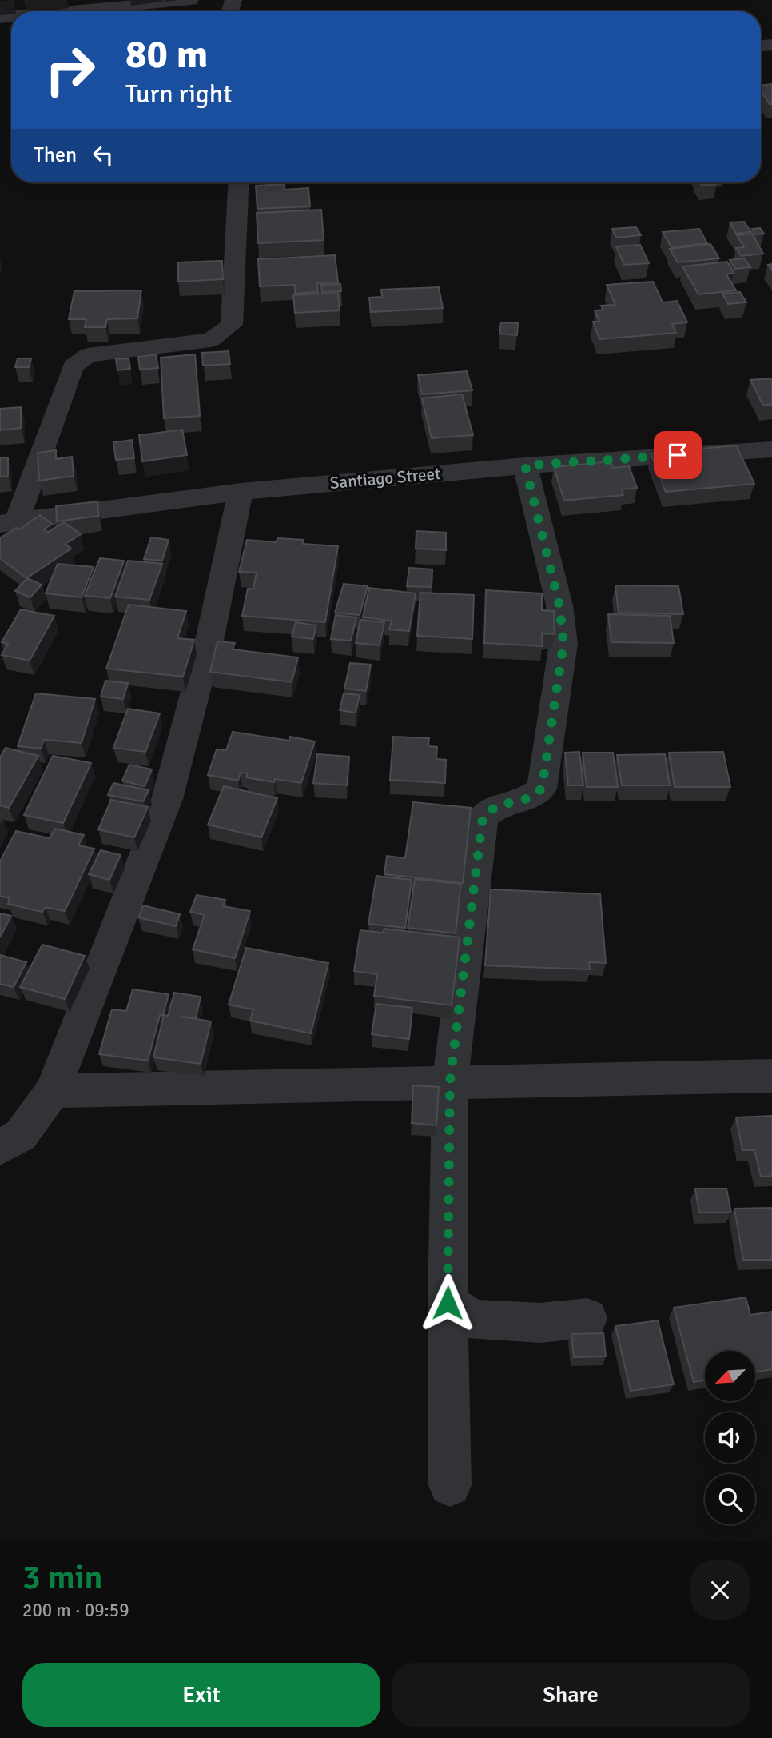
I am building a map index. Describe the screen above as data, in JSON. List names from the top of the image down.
{
  "streets": {
    "street": ["Santiago Street"]
  },
  "north": "bottom left",
  "page": {
    "turn": ["80 m", "Turn right"],
    "then": "Then",
    "heading": ["3 min", "200 m · 09:59"],
    "buttons": ["Exit", "Share"]
  }
}
